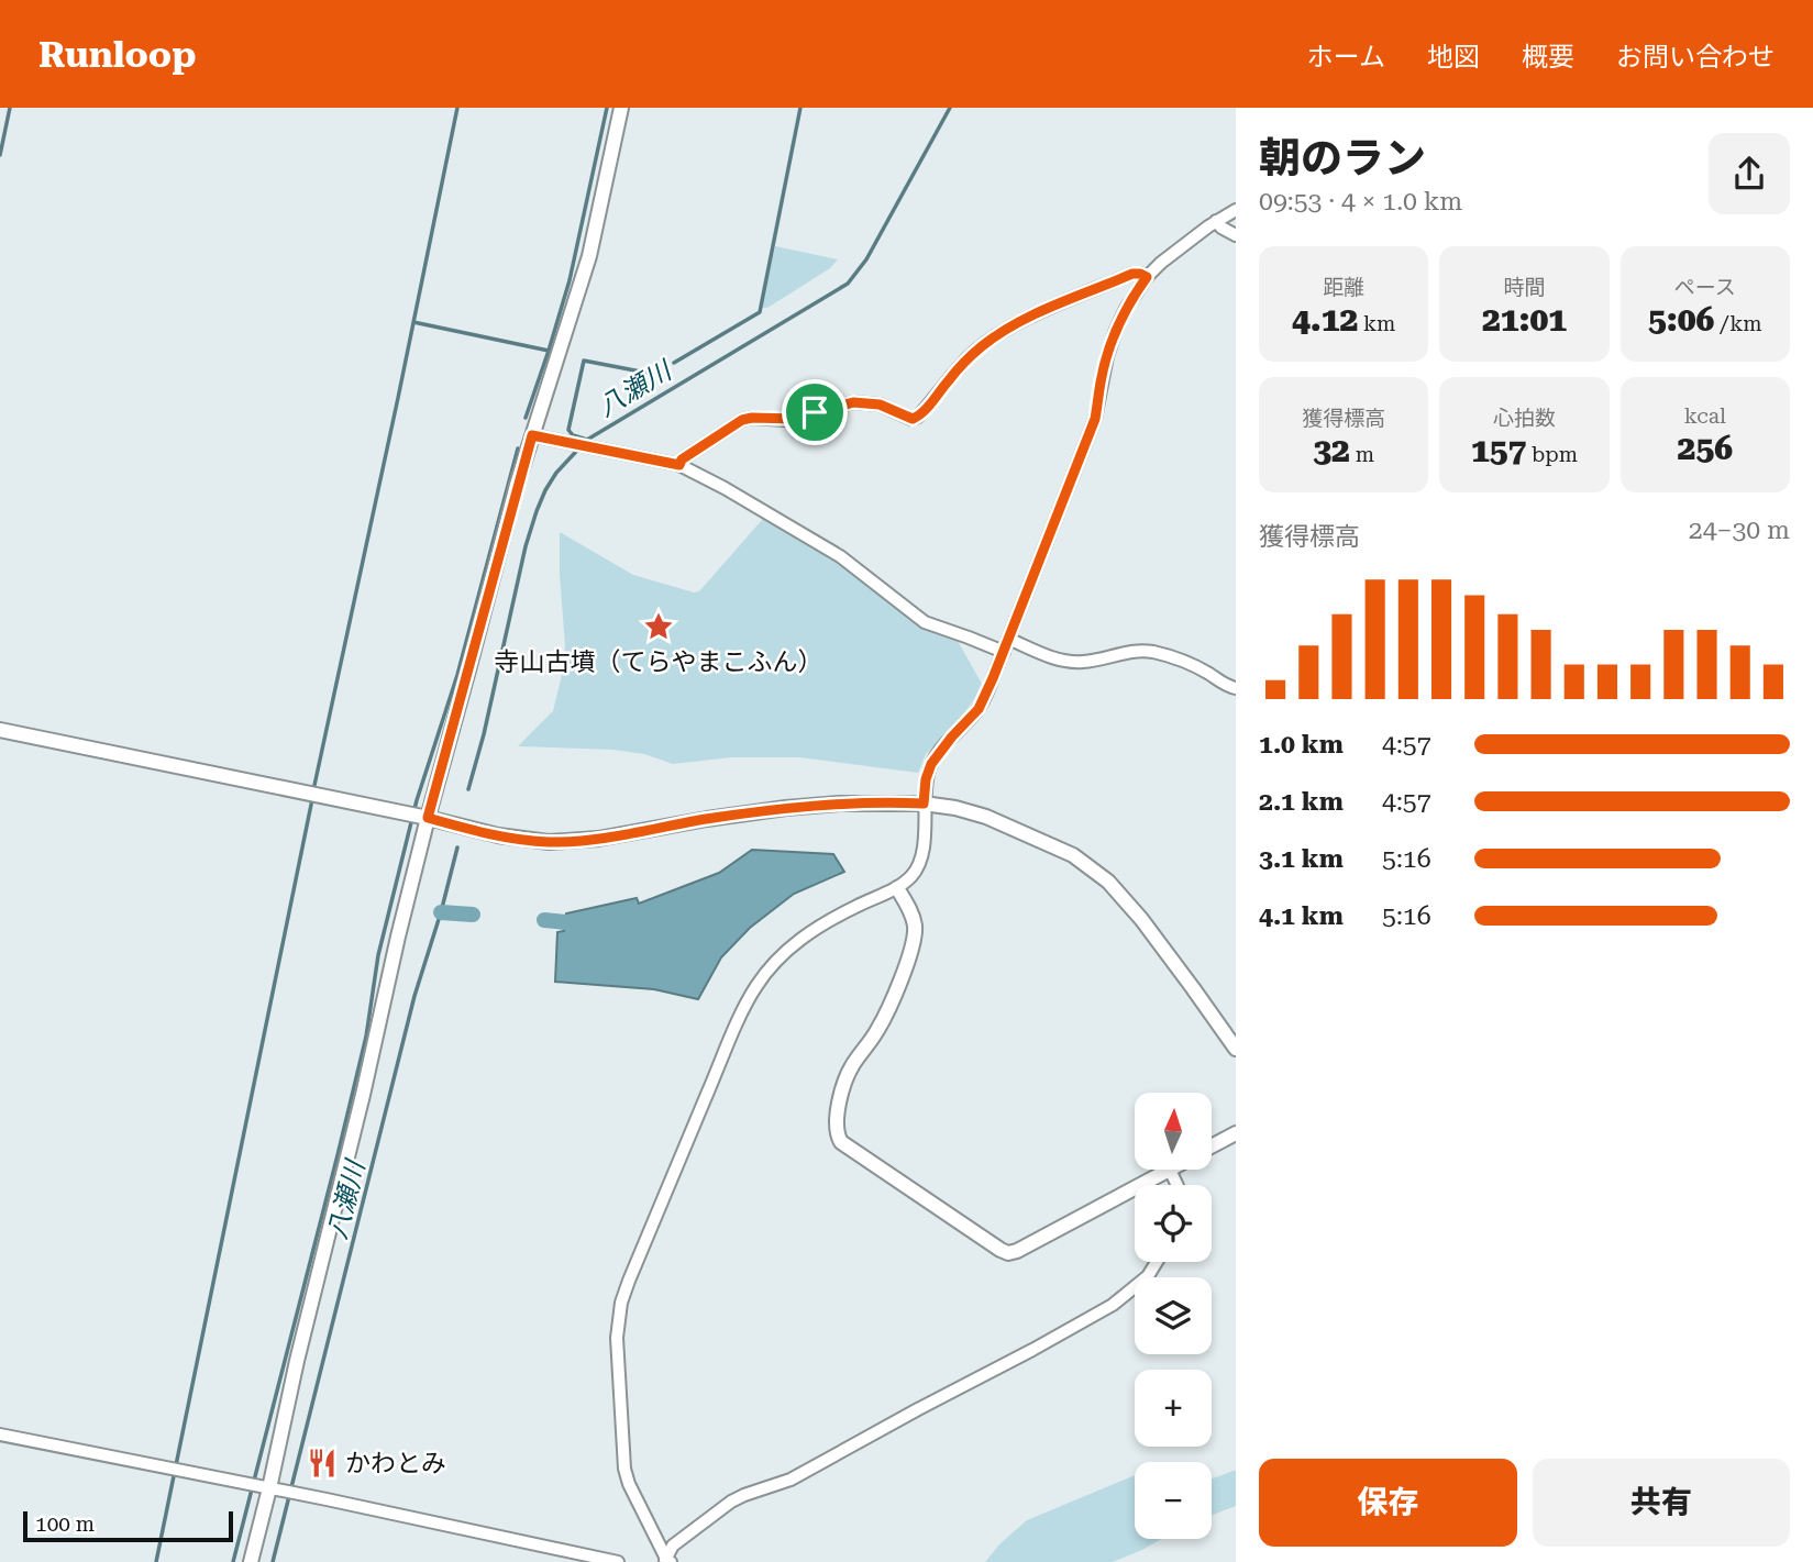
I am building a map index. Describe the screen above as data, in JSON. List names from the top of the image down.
{
  "water": ["八瀬川"],
  "places": {
    "place": ["寺山古墳（てらやまこふん）"],
    "restaurant": ["かわとみ"]
  },
  "scale_bar": "100 m",
  "north": "top",
  "page": {
    "header": "Runloop",
    "nav": [
      "ホーム",
      "地図",
      "概要",
      "お問い合わせ"
    ],
    "heading": ["朝のラン", "09:53 · 4 × 1.0 km"],
    "stats": [
      ["距離", "4.12 km"],
      ["時間", "21:01"],
      ["ペース", "5:06 /km"],
      ["獲得標高", "32 m"],
      ["心拍数", "157 bpm"],
      ["kcal", "256"]
    ],
    "chart": ["獲得標高", "24–30 m"],
    "list": [
      {
        "name": "1.0 km",
        "note": "4:57"
      },
      {
        "name": "2.1 km",
        "note": "4:57"
      },
      {
        "name": "3.1 km",
        "note": "5:16"
      },
      {
        "name": "4.1 km",
        "note": "5:16"
      }
    ],
    "map_buttons": ["+", "−"],
    "buttons": ["保存", "共有"],
    "scale": "100 m"
  }
}
